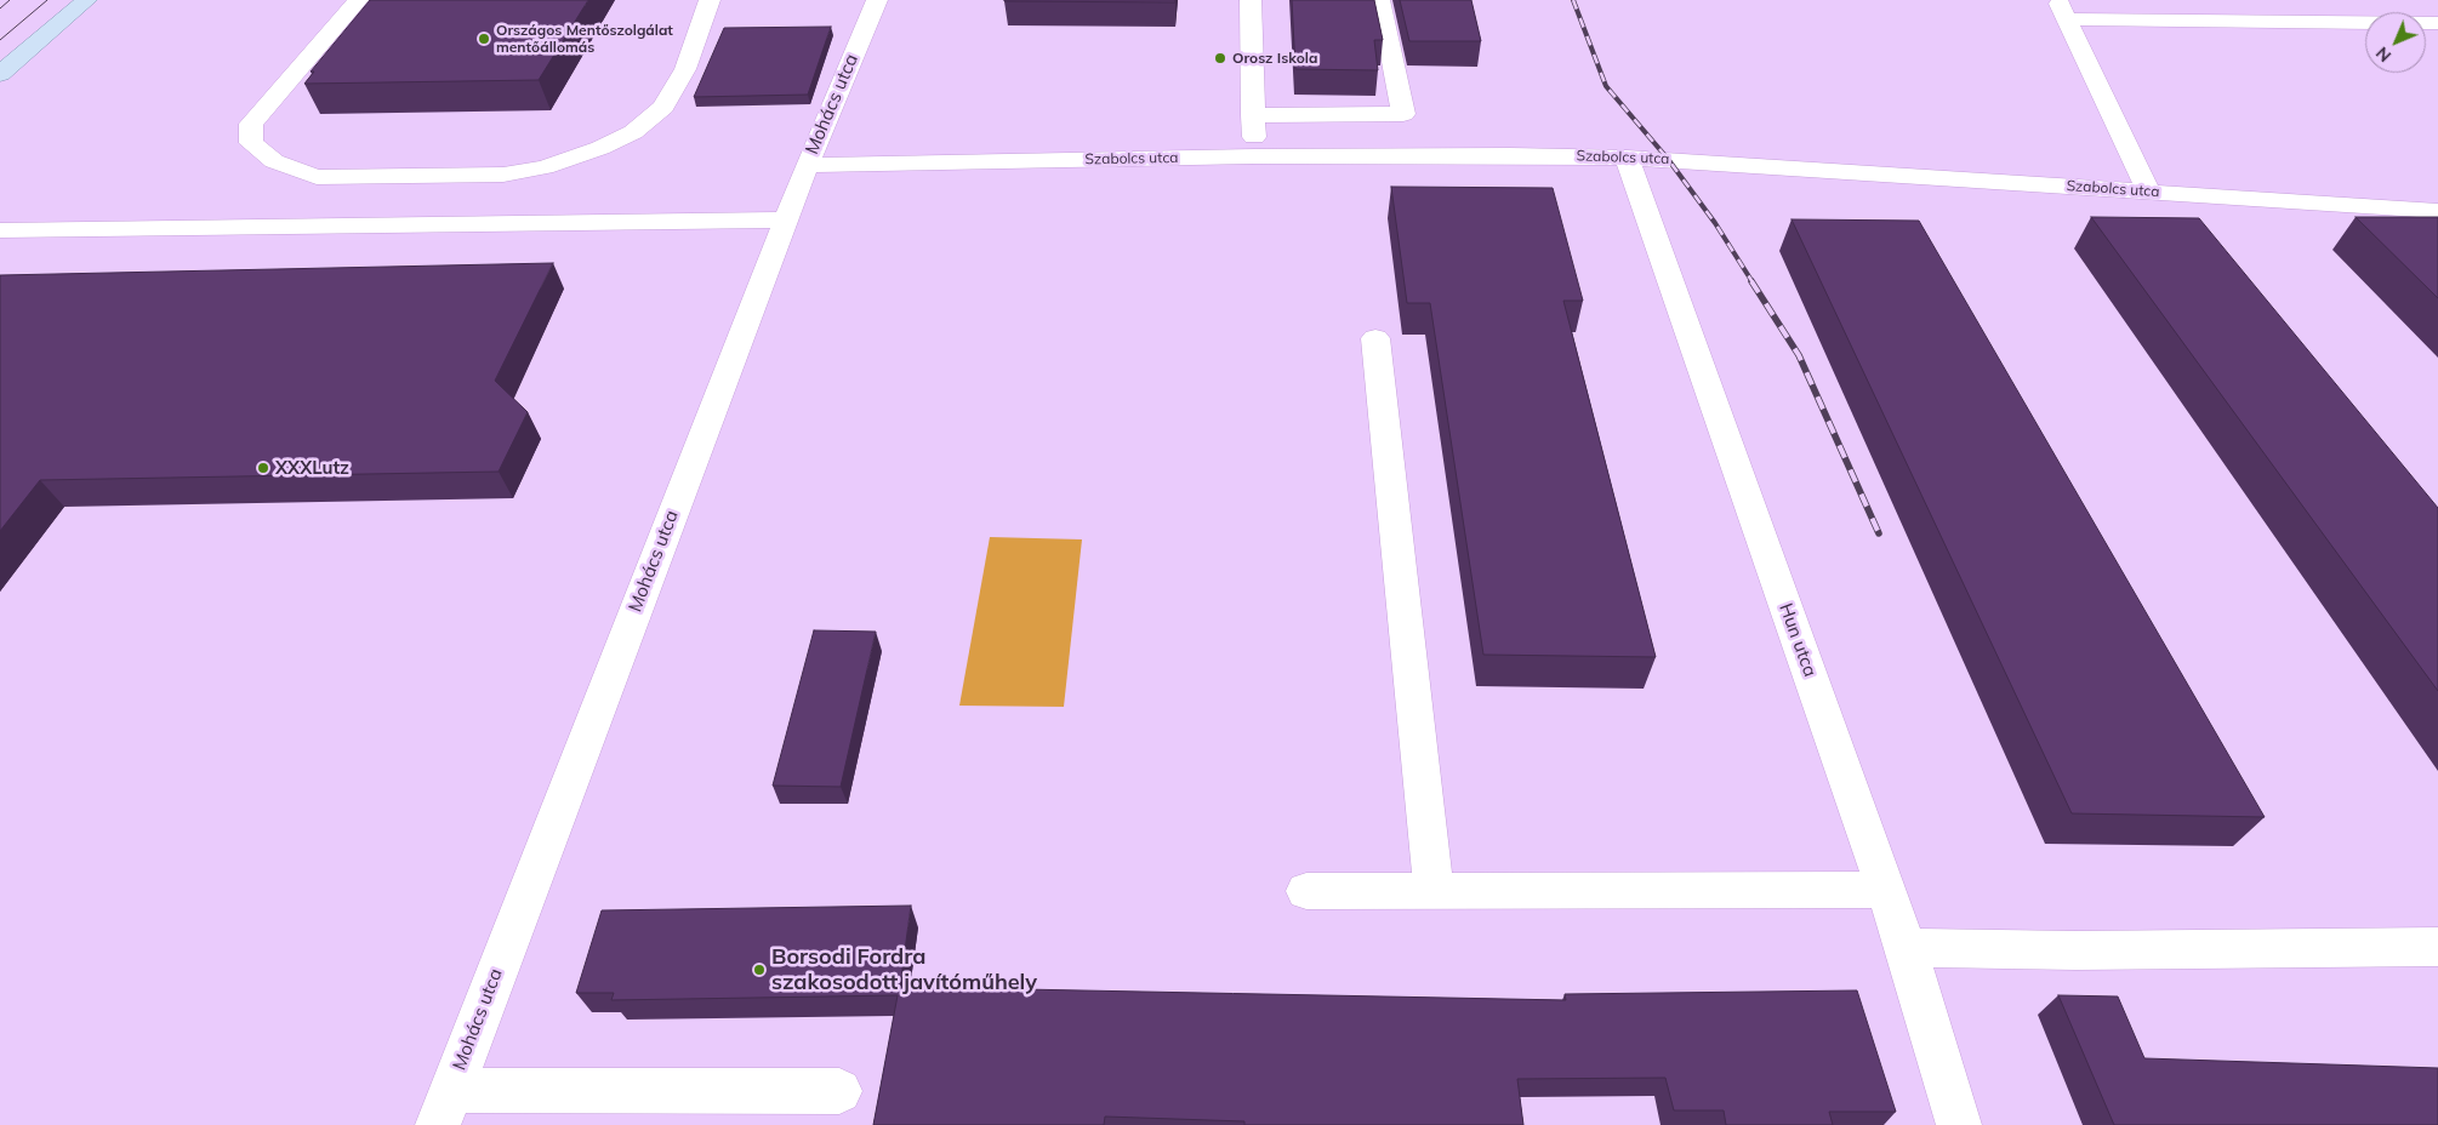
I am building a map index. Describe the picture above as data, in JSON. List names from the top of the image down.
{
  "streets": {
    "street": ["Mohács utca", "Szabolcs utca", "Hun utca"]
  },
  "crossings": [
    ["Mohács utca", "Szabolcs utca"],
    ["Szabolcs utca", "Hun utca"]
  ],
  "places": [
    "Országos Mentőszolgálat mentőállomás",
    "Orosz Iskola",
    "XXXLutz",
    "Borsodi Fordra szakosodott javítóműhely"
  ],
  "north": "bottom left"
}
